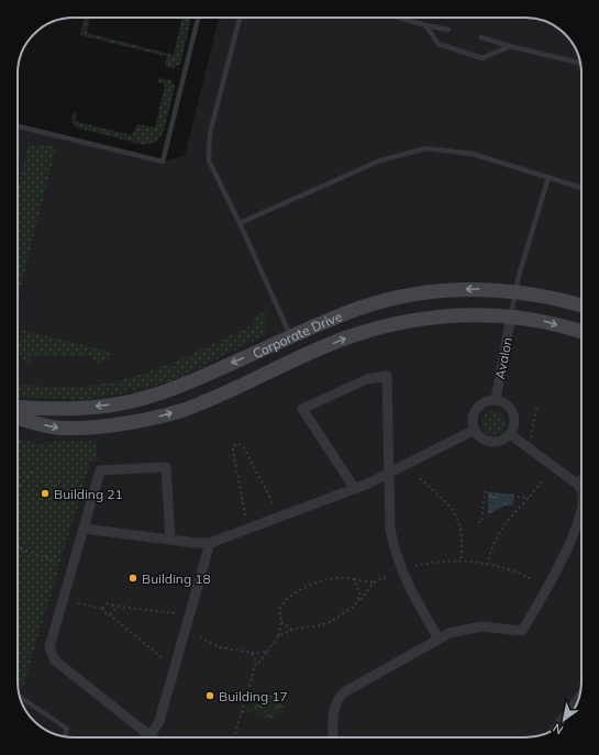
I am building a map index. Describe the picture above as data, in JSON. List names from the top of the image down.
{
  "streets": {
    "main road": ["Corporate Drive"],
    "street": ["Avalon"]
  },
  "crossings": [
    ["Corporate Drive", "Avalon"]
  ],
  "places": ["Building 21", "Building 18", "Building 17"],
  "north": "bottom left"
}
